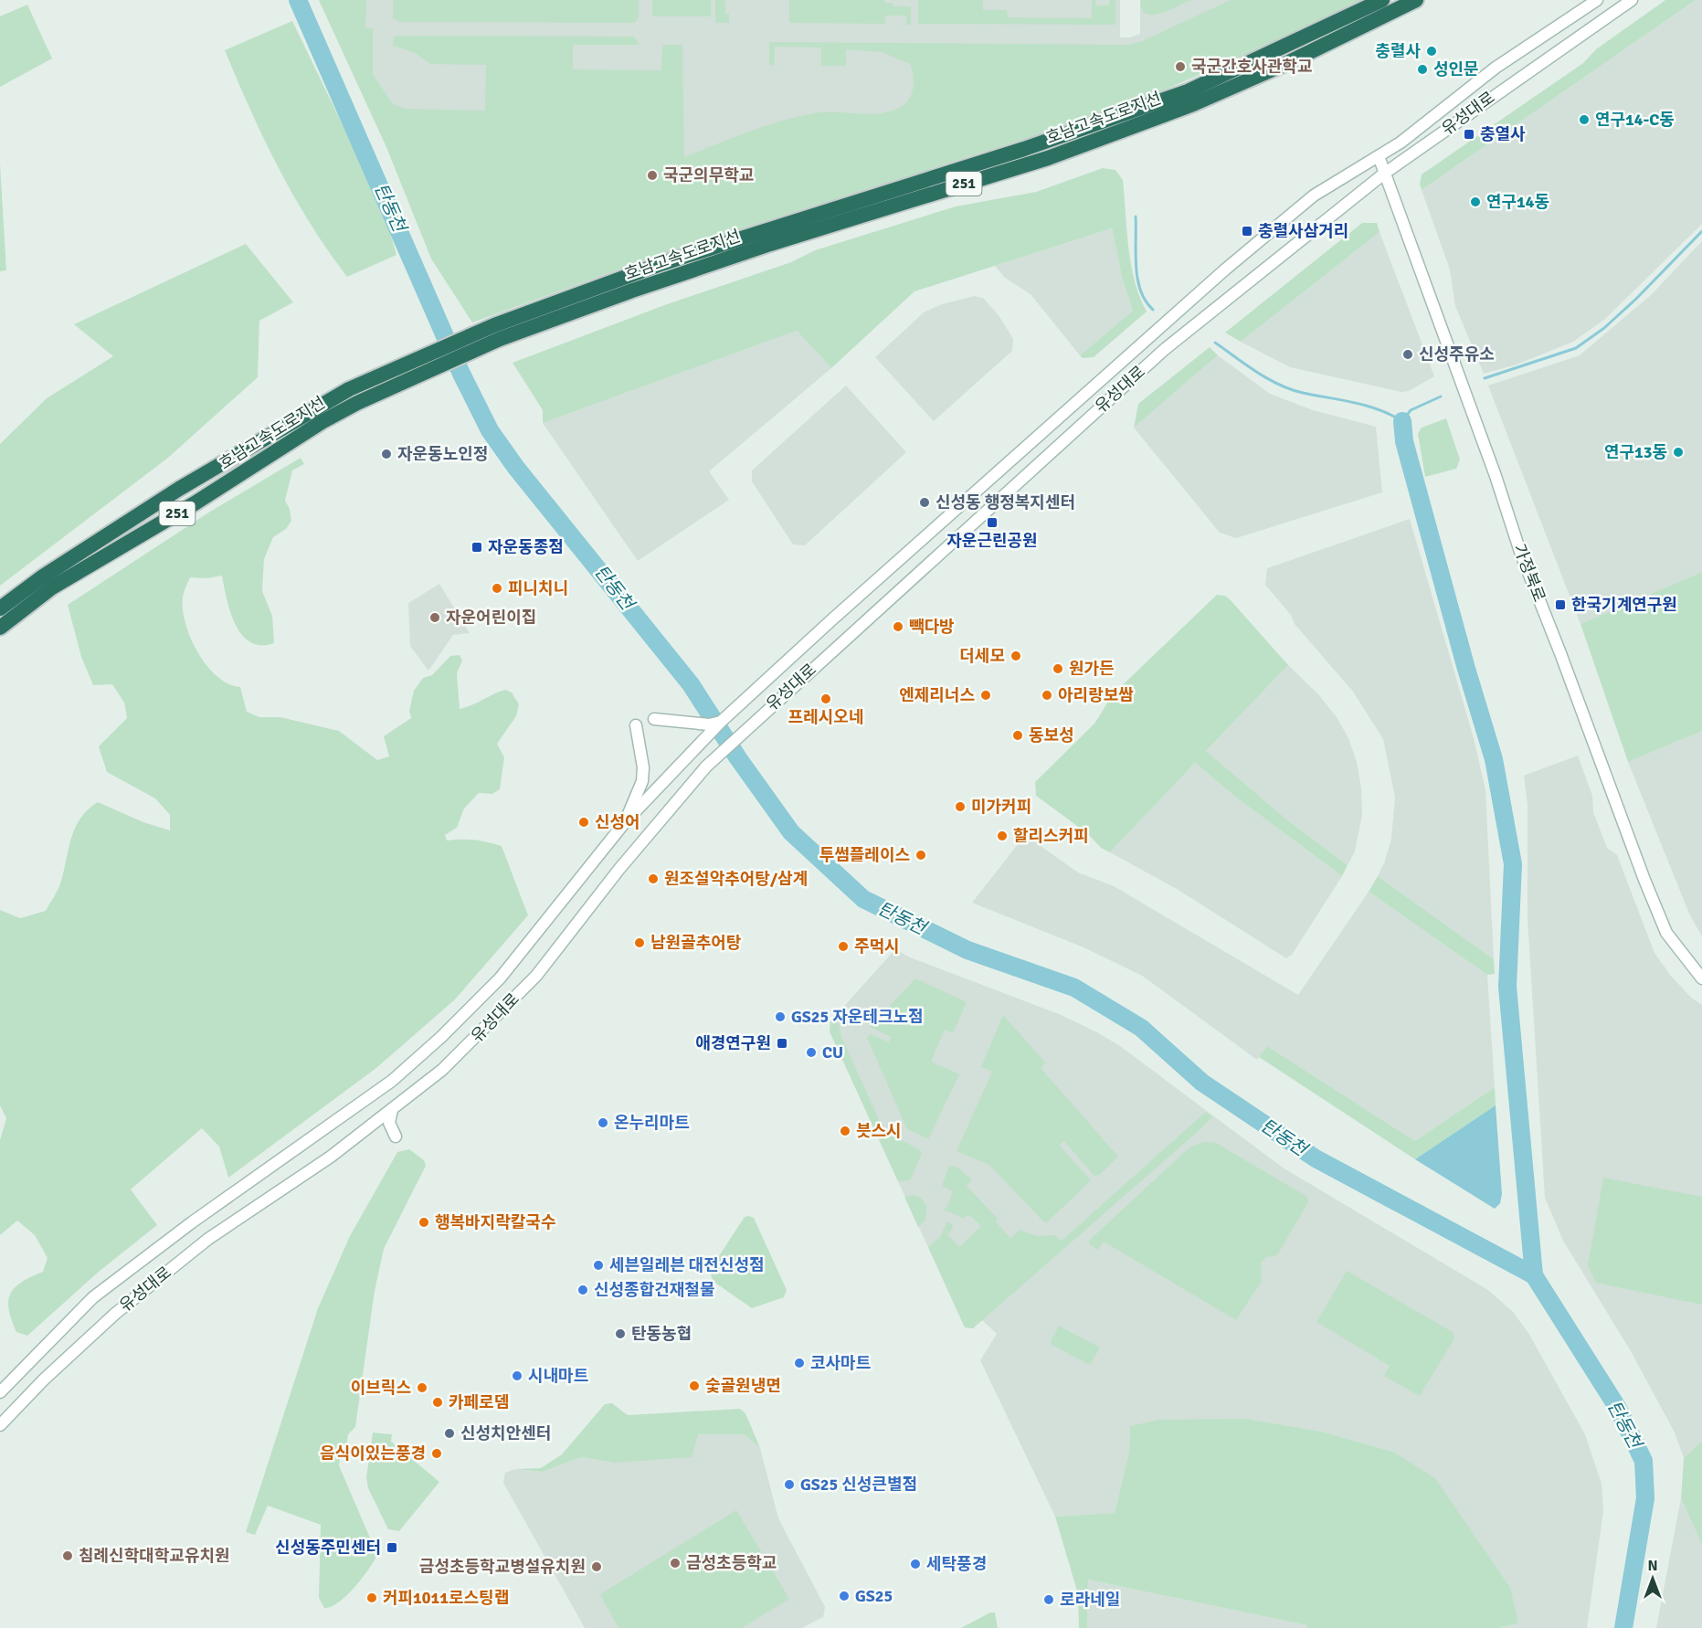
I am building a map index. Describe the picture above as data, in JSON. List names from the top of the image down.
{
  "streets": {
    "highway": ["호남고속도로지선", "251"],
    "main road": ["유성대로", "가정북로"]
  },
  "crossings": [
    ["유성대로", "가정북로"]
  ],
  "water": ["탄동천"],
  "places": {
    "other": [
      "충렬사",
      "국군간호사관학교",
      "성인문",
      "연구14-C동",
      "국군의무학교",
      "연구14동",
      "신성주유소",
      "연구13동",
      "자운동노인정",
      "신성동 행정복지센터",
      "피니치니",
      "자운어린이집",
      "빽다방",
      "더세모",
      "원가든",
      "엔제리너스",
      "아리랑보쌈",
      "프레시오네",
      "동보성",
      "미가커피",
      "신성어",
      "할리스커피",
      "투썸플레이스",
      "원조설악추어탕/삼계",
      "남원골추어탕",
      "주먹시",
      "GS25 자운테크노점",
      "CU",
      "온누리마트",
      "븟스시",
      "행복바지락칼국수",
      "세븐일레븐 대전신성점",
      "신성종합건재철물",
      "탄동농협",
      "코사마트",
      "시내마트",
      "숯골원냉면",
      "이브릭스",
      "카페로뎀",
      "신성치안센터",
      "음식이있는풍경",
      "GS25 신성큰별점",
      "침례신학대학교유치원",
      "금성초등학교",
      "세탁풍경",
      "금성초등학교병설유치원",
      "GS25",
      "커피1011로스팅랩",
      "로라네일"
    ],
    "transit": [
      "충열사",
      "충렬사삼거리",
      "자운근린공원",
      "자운동종점",
      "한국기계연구원",
      "애경연구원",
      "신성동주민센터"
    ]
  },
  "north": "top"
}
